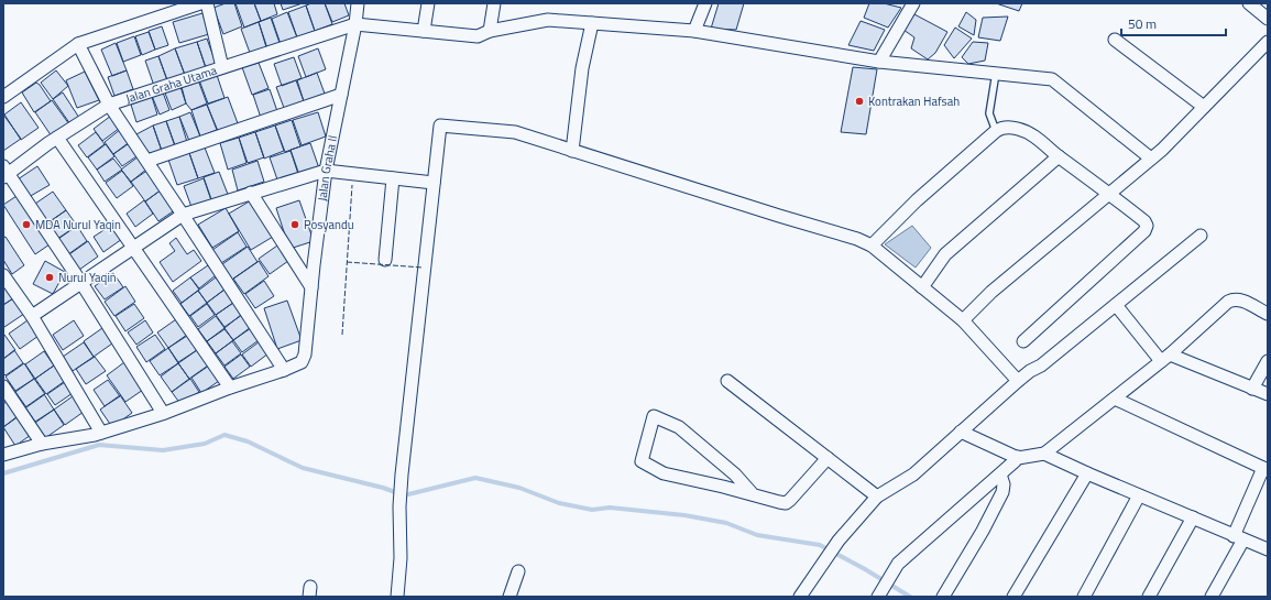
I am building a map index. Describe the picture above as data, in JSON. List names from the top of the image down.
{
  "streets": {
    "street": ["Jalan Graha Utama", "Jalan Graha II"]
  },
  "crossings": [
    ["Jalan Graha Utama", "Jalan Graha II"]
  ],
  "places": [
    "Kontrakan Hafsah",
    "MDA Nurul Yaqin",
    "Posyandu",
    "Nurul Yaqin"
  ],
  "scale_bar": "50 m"
}
